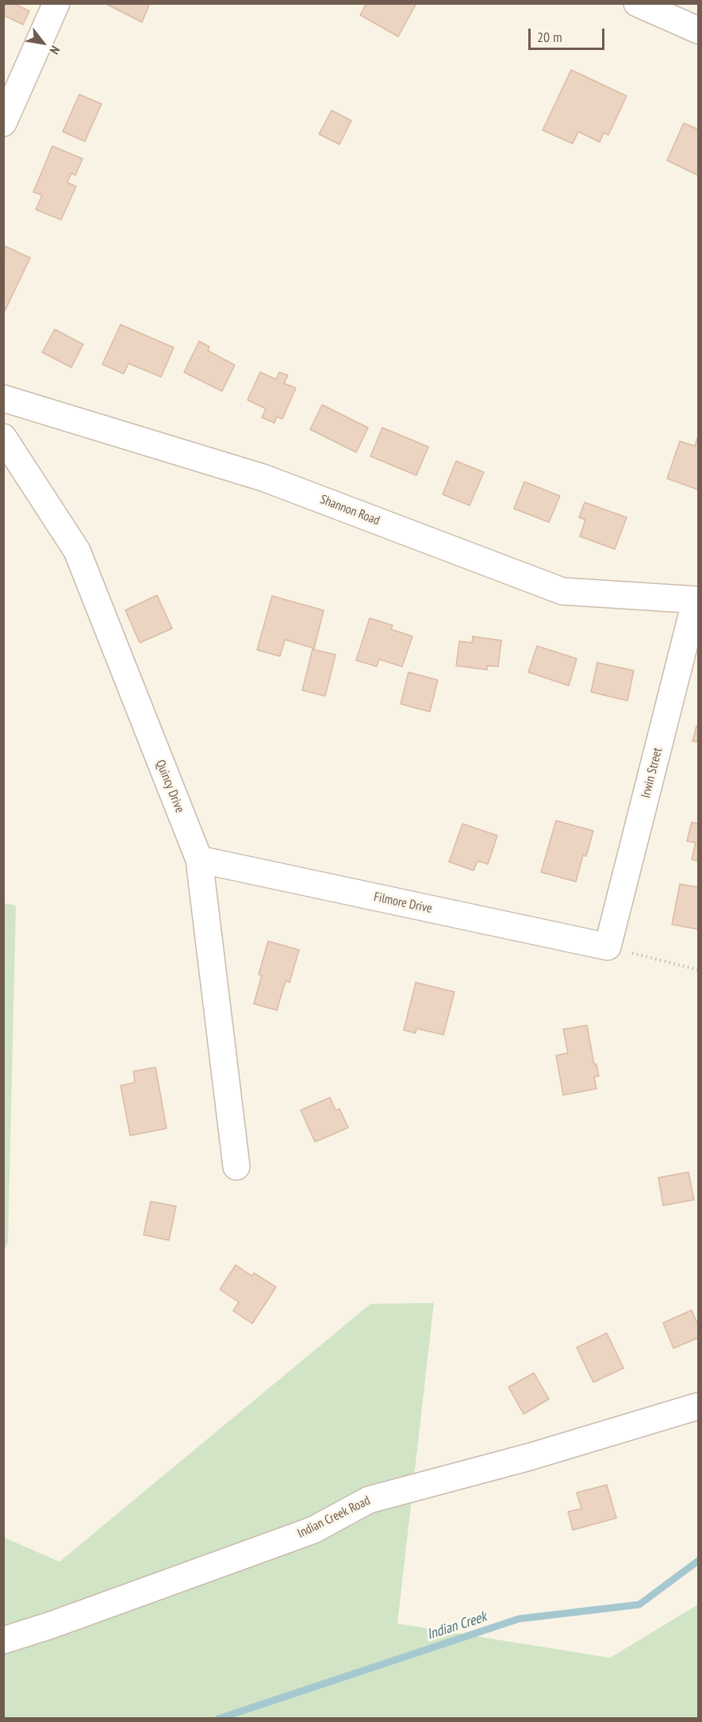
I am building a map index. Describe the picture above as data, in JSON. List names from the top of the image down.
{
  "streets": {
    "street": [
      "Shannon Road",
      "Irwin Street",
      "Quincy Drive",
      "Filmore Drive",
      "Indian Creek Road"
    ]
  },
  "crossings": [
    ["Shannon Road", "Irwin Street"],
    ["Irwin Street", "Filmore Drive"],
    ["Quincy Drive", "Filmore Drive"]
  ],
  "water": ["Indian Creek"],
  "scale_bar": "20 m",
  "north": "bottom right"
}
